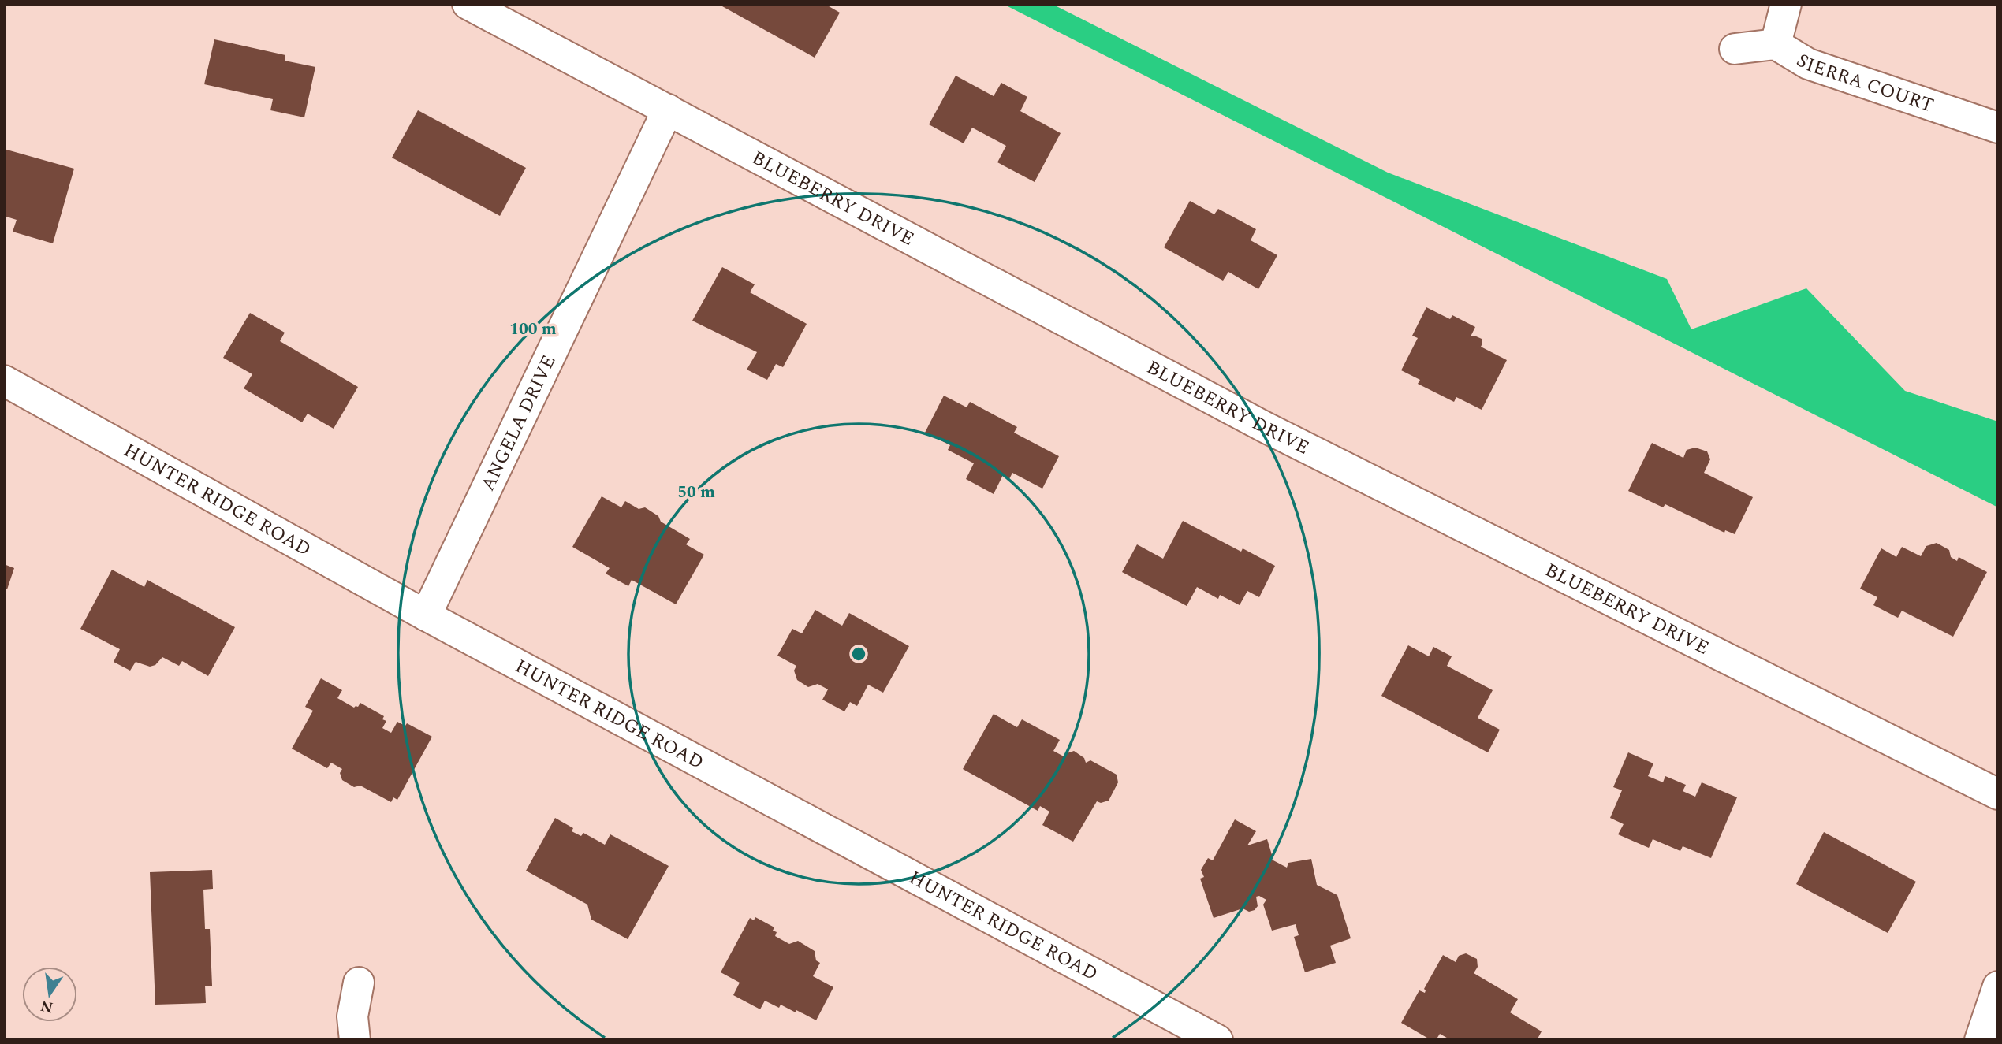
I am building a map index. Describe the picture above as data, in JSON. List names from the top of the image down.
{
  "streets": {
    "street": [
      "SIERRA COURT",
      "BLUEBERRY DRIVE",
      "ANGELA DRIVE",
      "HUNTER RIDGE ROAD"
    ]
  },
  "crossings": [
    ["BLUEBERRY DRIVE", "ANGELA DRIVE"],
    ["ANGELA DRIVE", "HUNTER RIDGE ROAD"]
  ],
  "north": "bottom",
  "rings": ["100 m", "50 m"]
}
